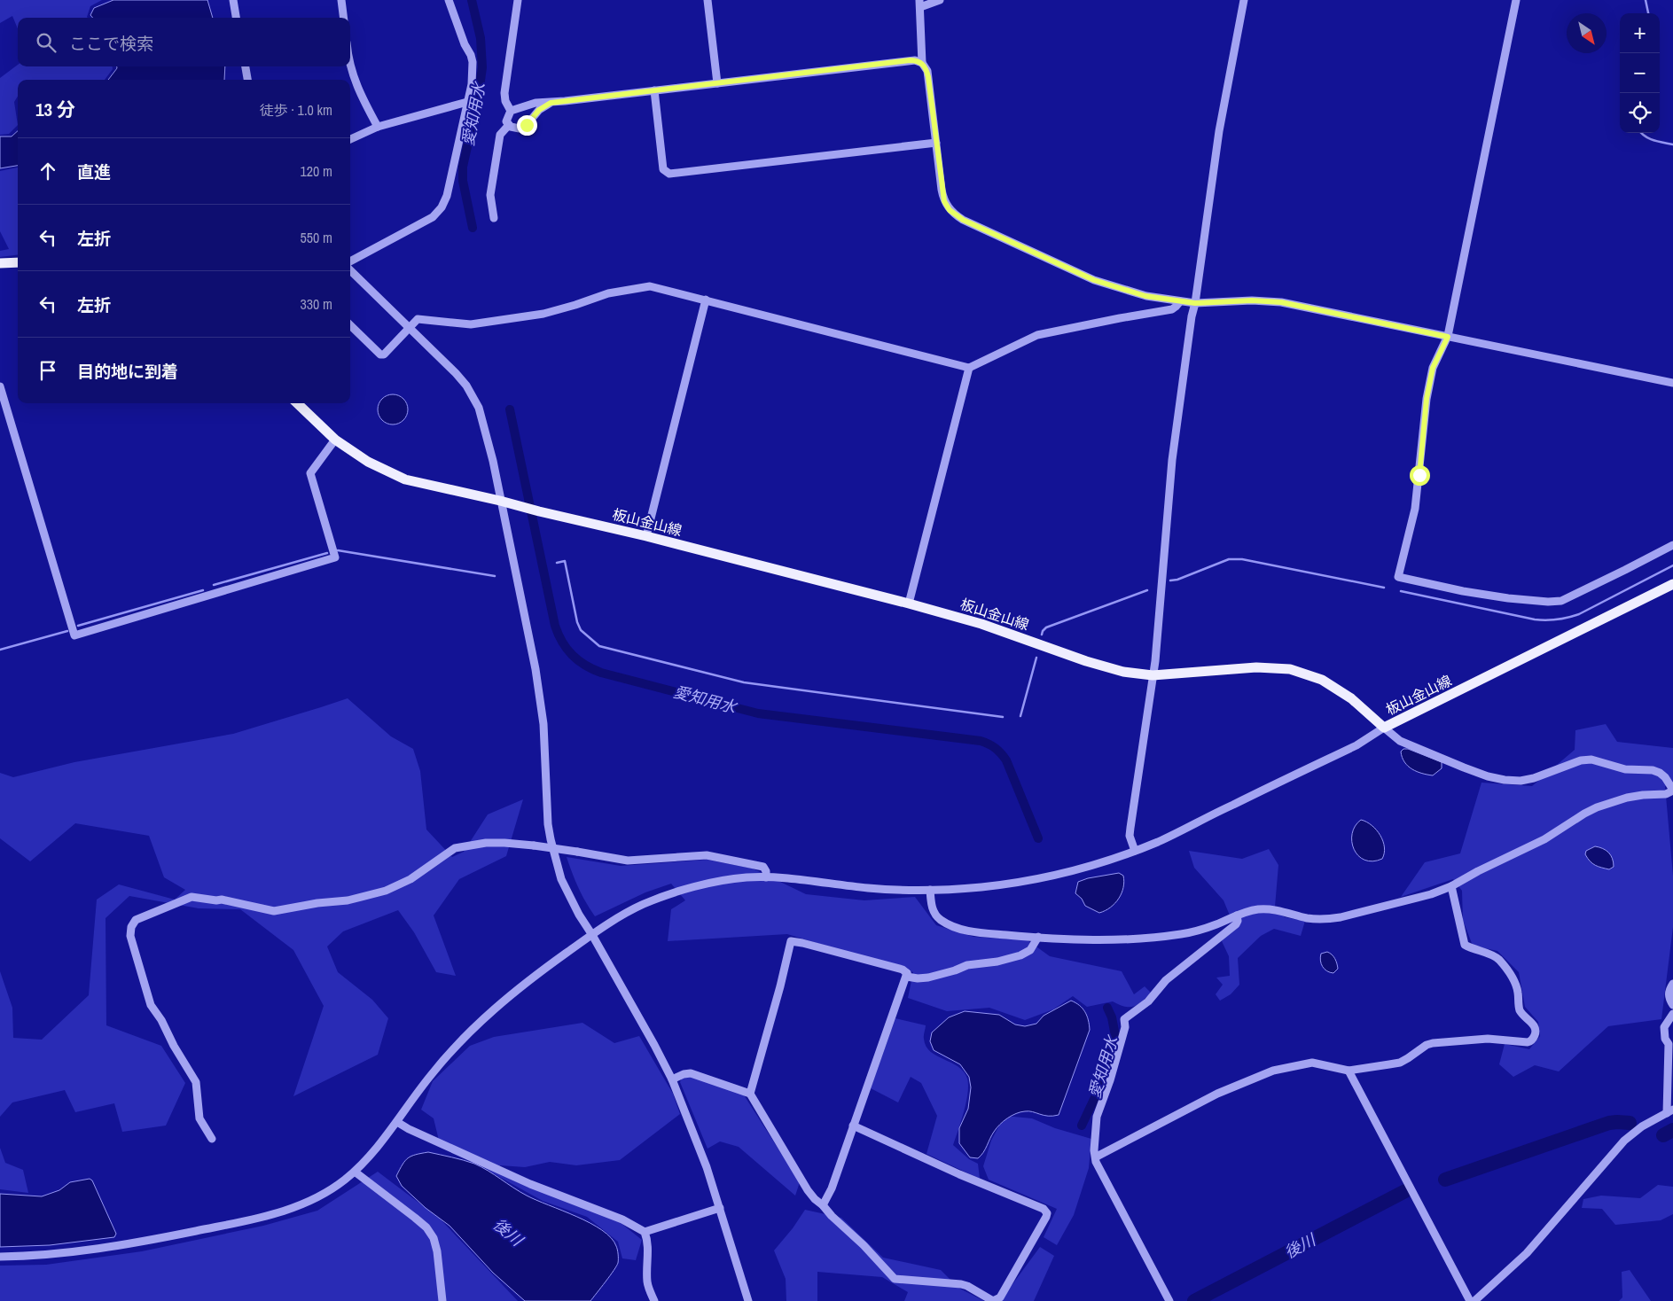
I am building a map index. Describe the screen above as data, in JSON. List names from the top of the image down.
{
  "streets": {
    "main road": ["板山金山線"]
  },
  "water": ["愛知用水", "後川"],
  "north": "bottom right",
  "page": {
    "map_buttons": ["+", "−"],
    "search": "ここで検索",
    "heading": ["13 分", "徒歩 · 1.0 km"],
    "list": [
      ["直進", "120 m"],
      ["左折", "550 m"],
      ["左折", "330 m"],
      "目的地に到着"
    ]
  }
}
